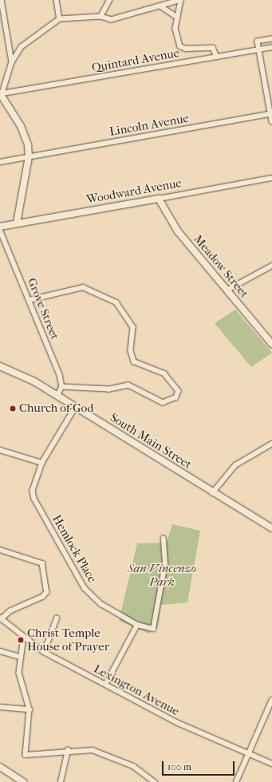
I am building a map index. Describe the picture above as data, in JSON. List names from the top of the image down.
{
  "streets": {
    "main road": ["Woodward Avenue", "Meadow Street", "South Main Street"],
    "street": [
      "Quintard Avenue",
      "Lincoln Avenue",
      "Grove Street",
      "Hemlock Place",
      "Lexington Avenue"
    ]
  },
  "crossings": [
    ["Woodward Avenue", "Meadow Street"]
  ],
  "parks": ["San Vincenzo Park"],
  "places": ["Church of God", "Christ Temple House of Prayer"],
  "scale_bar": "100 m"
}
